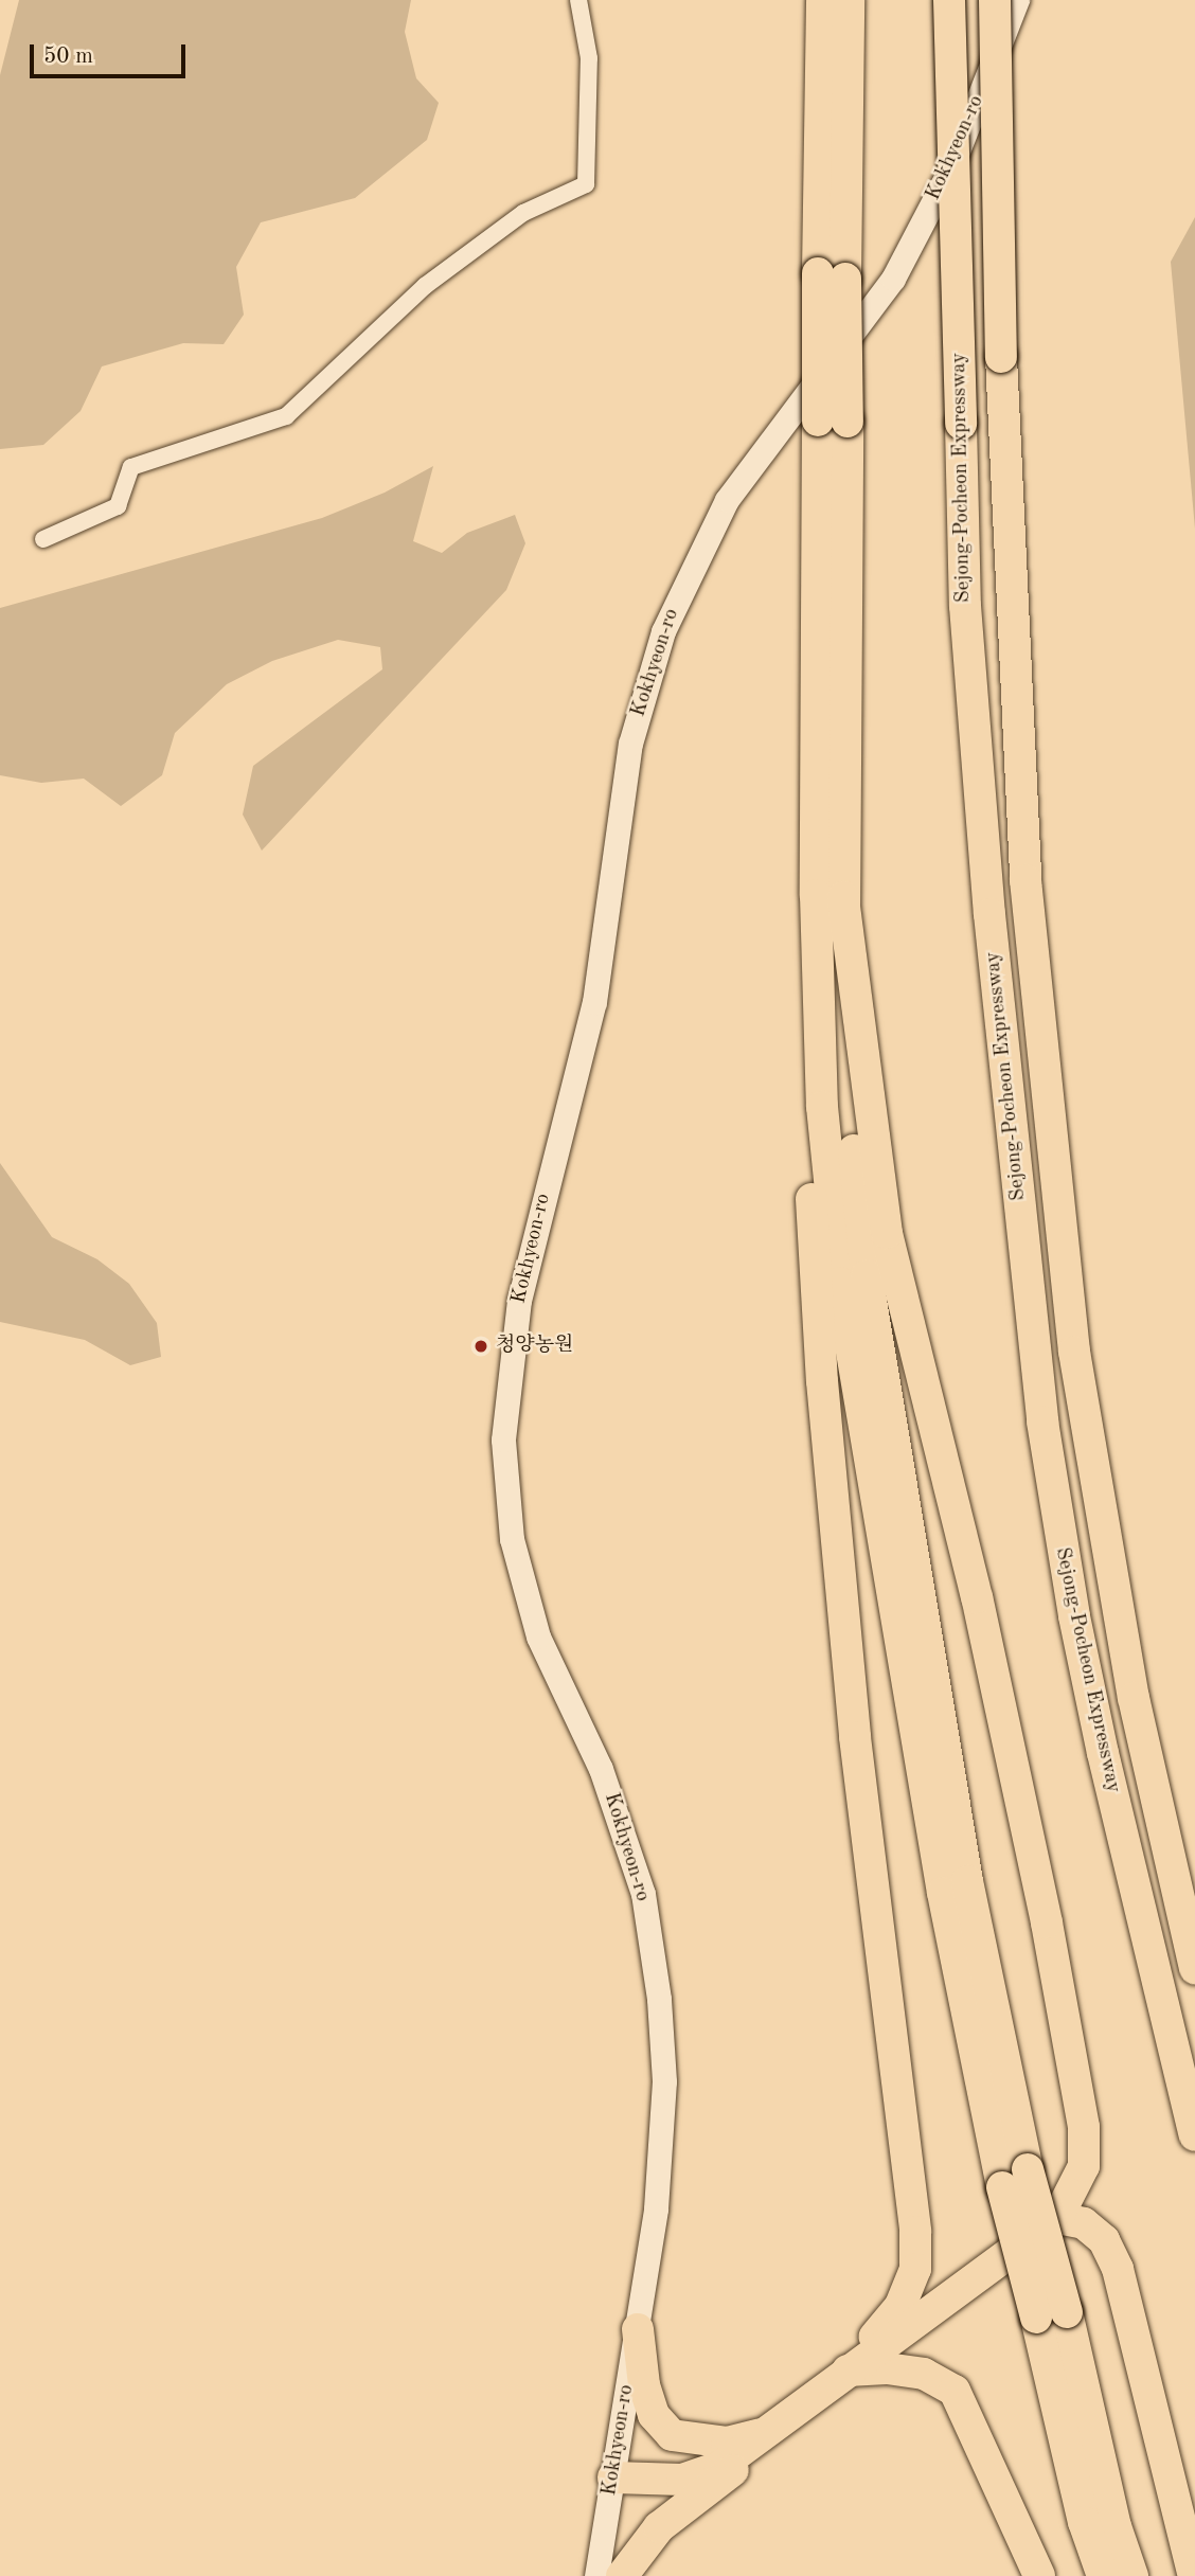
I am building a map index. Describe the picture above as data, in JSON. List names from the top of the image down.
{
  "streets": {
    "highway": ["Sejong-Pocheon Expressway"],
    "main road": ["Kokhyeon-ro"]
  },
  "places": ["청양농원"],
  "scale_bar": "50 m"
}
